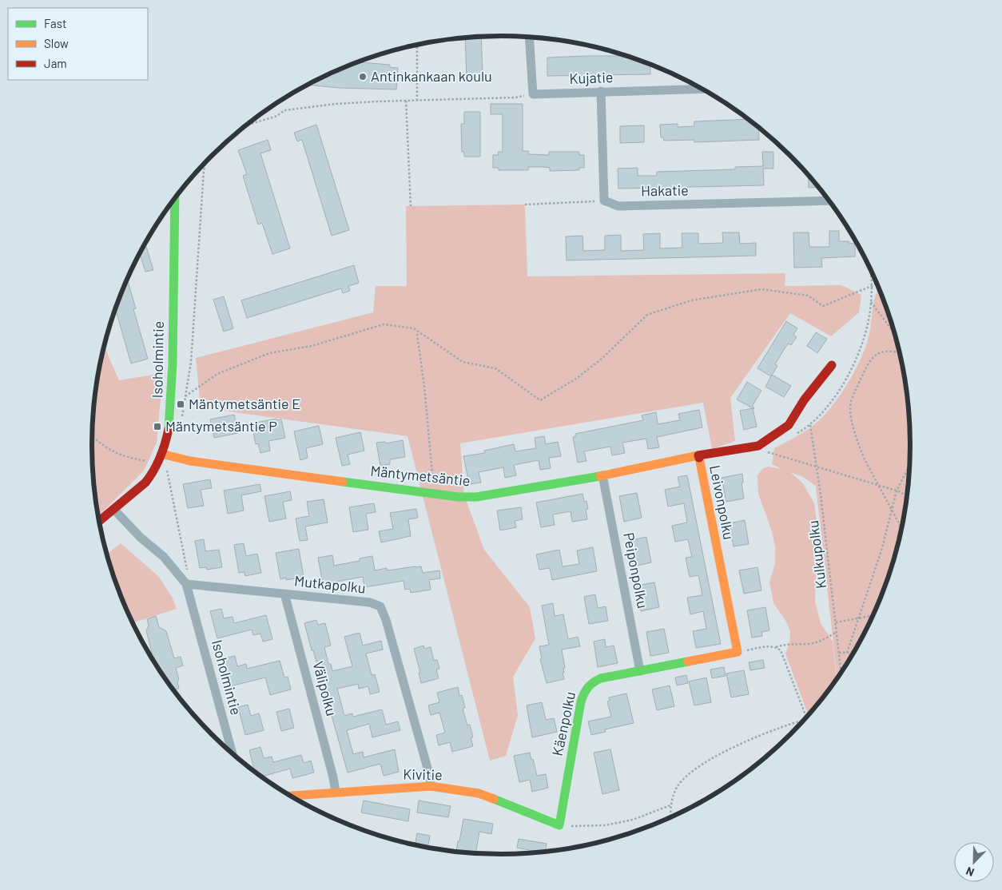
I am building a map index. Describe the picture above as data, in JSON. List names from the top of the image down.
{
  "streets": {
    "street": [
      "Kujatie",
      "Hakatie",
      "Isoholmintie",
      "Mäntymetsäntie",
      "Leivonpolku",
      "Peiponpolku",
      "Mutkapolku",
      "Välipolku",
      "Käenpolku",
      "Kivitie"
    ],
    "path": ["Kulkupolku"]
  },
  "crossings": [
    ["Isoholmintie", "Mäntymetsäntie"],
    ["Isoholmintie", "Mutkapolku"],
    ["Mäntymetsäntie", "Leivonpolku"],
    ["Mäntymetsäntie", "Peiponpolku"],
    ["Leivonpolku", "Käenpolku"],
    ["Peiponpolku", "Käenpolku"],
    ["Mutkapolku", "Välipolku"],
    ["Mutkapolku", "Kivitie"],
    ["Välipolku", "Kivitie"],
    ["Käenpolku", "Kivitie"]
  ],
  "places": {
    "other": ["Antinkankaan koulu"],
    "transit": ["Mäntymetsäntie E", "Mäntymetsäntie P"]
  },
  "legend": ["Fast", "Slow", "Jam"],
  "north": "bottom left"
}
